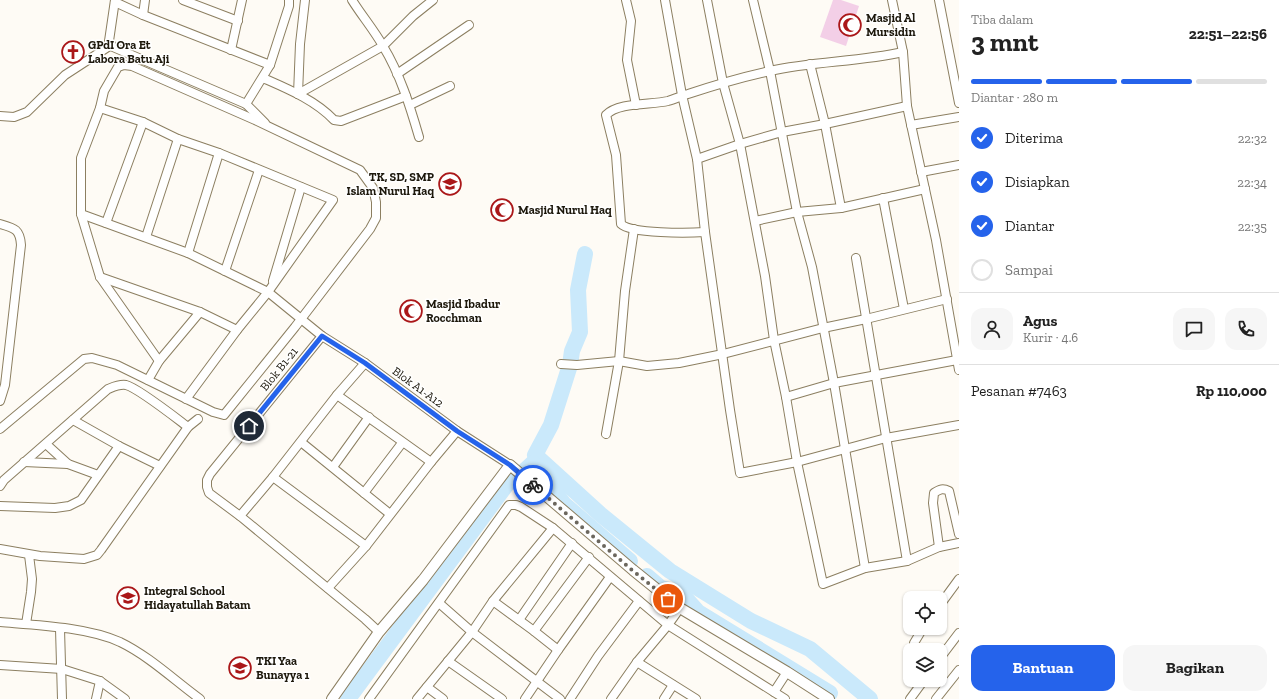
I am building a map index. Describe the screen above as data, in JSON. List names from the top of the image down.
{
  "streets": {
    "street": ["Blok B1-21", "Blok A1-A12"]
  },
  "crossings": [
    ["Blok B1-21", "Blok A1-A12"]
  ],
  "places": {
    "mosque": ["Masjid Al Mursidin", "Masjid Nurul Haq", "Masjid Ibadur Rocchman"],
    "church": ["GPdI Ora Et Labora Batu Aji"],
    "school or university": ["TK, SD, SMP Islam Nurul Haq", "Integral School Hidayatullah Batam", "TKI Yaa Bunayya 1"]
  },
  "page": {
    "heading": ["3 mnt", "Tiba dalam", "22:51–22:56"],
    "panel": [
      "Agus",
      "Kurir · 4.6",
      "Pesanan #7463",
      "Rp 110,000"
    ],
    "bar": "Diantar · 280 m",
    "list": [
      ["Diterima", "22:32"],
      ["Disiapkan", "22:34"],
      ["Diantar", "22:35"],
      "Sampai"
    ],
    "buttons": ["Bantuan", "Bagikan"]
  }
}
